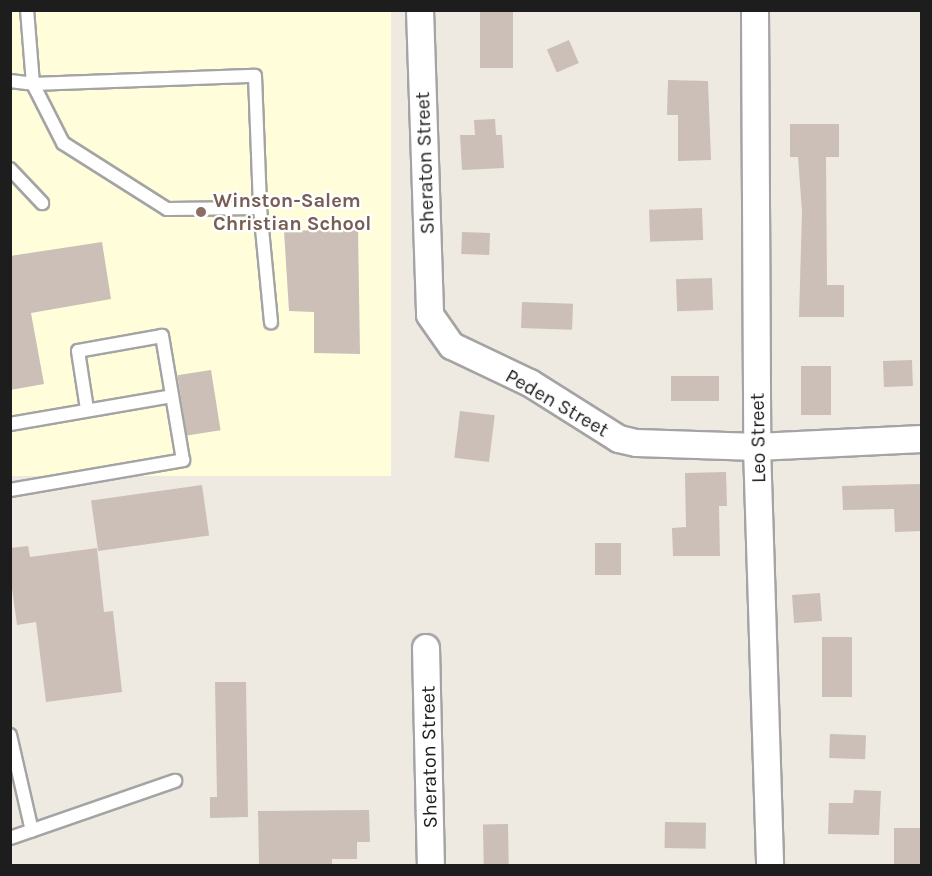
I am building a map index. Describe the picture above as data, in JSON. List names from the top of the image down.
{
  "streets": {
    "street": ["Sheraton Street", "Peden Street", "Leo Street"]
  },
  "crossings": [
    ["Sheraton Street", "Peden Street"],
    ["Peden Street", "Leo Street"]
  ],
  "places": ["Winston-Salem Christian School"]
}
